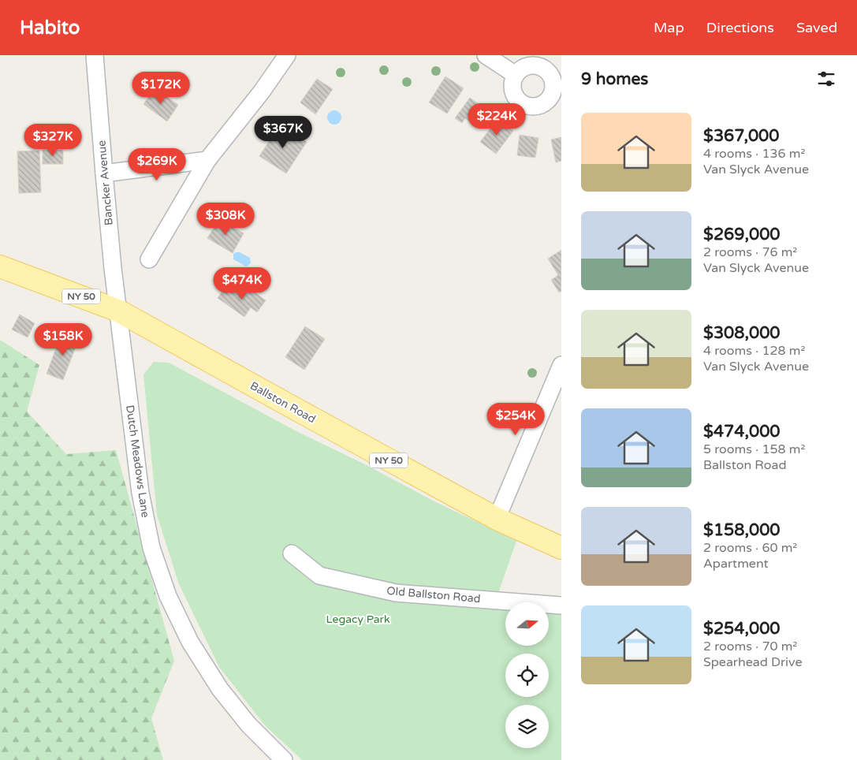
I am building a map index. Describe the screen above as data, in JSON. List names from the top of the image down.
{
  "streets": {
    "main road": ["NY 50", "Ballston Road"],
    "street": ["Bancker Avenue", "Dutch Meadows Lane", "Old Ballston Road"]
  },
  "crossings": [
    ["Bancker Avenue", "Ballston Road"],
    ["Bancker Avenue", "Dutch Meadows Lane"],
    ["Ballston Road", "Dutch Meadows Lane"]
  ],
  "parks": ["Legacy Park"],
  "north": "right",
  "page": {
    "header": "Habito",
    "nav": ["Map", "Directions", "Saved"],
    "heading": "9 homes",
    "price": [
      "$172K",
      "$224K",
      "$367K",
      "$327K",
      "$269K",
      "$308K",
      "$474K",
      "$158K",
      "$254K"
    ],
    "list": [
      {
        "name": "$367,000",
        "note": "4 rooms · 136 m² · Van Slyck Avenue"
      },
      {
        "name": "$269,000",
        "note": "2 rooms · 76 m² · Van Slyck Avenue"
      },
      {
        "name": "$308,000",
        "note": "4 rooms · 128 m² · Van Slyck Avenue"
      },
      {
        "name": "$474,000",
        "note": "5 rooms · 158 m² · Ballston Road"
      },
      {
        "name": "$158,000",
        "note": "2 rooms · 60 m² · Apartment"
      },
      {
        "name": "$254,000",
        "note": "2 rooms · 70 m² · Spearhead Drive"
      }
    ]
  }
}
